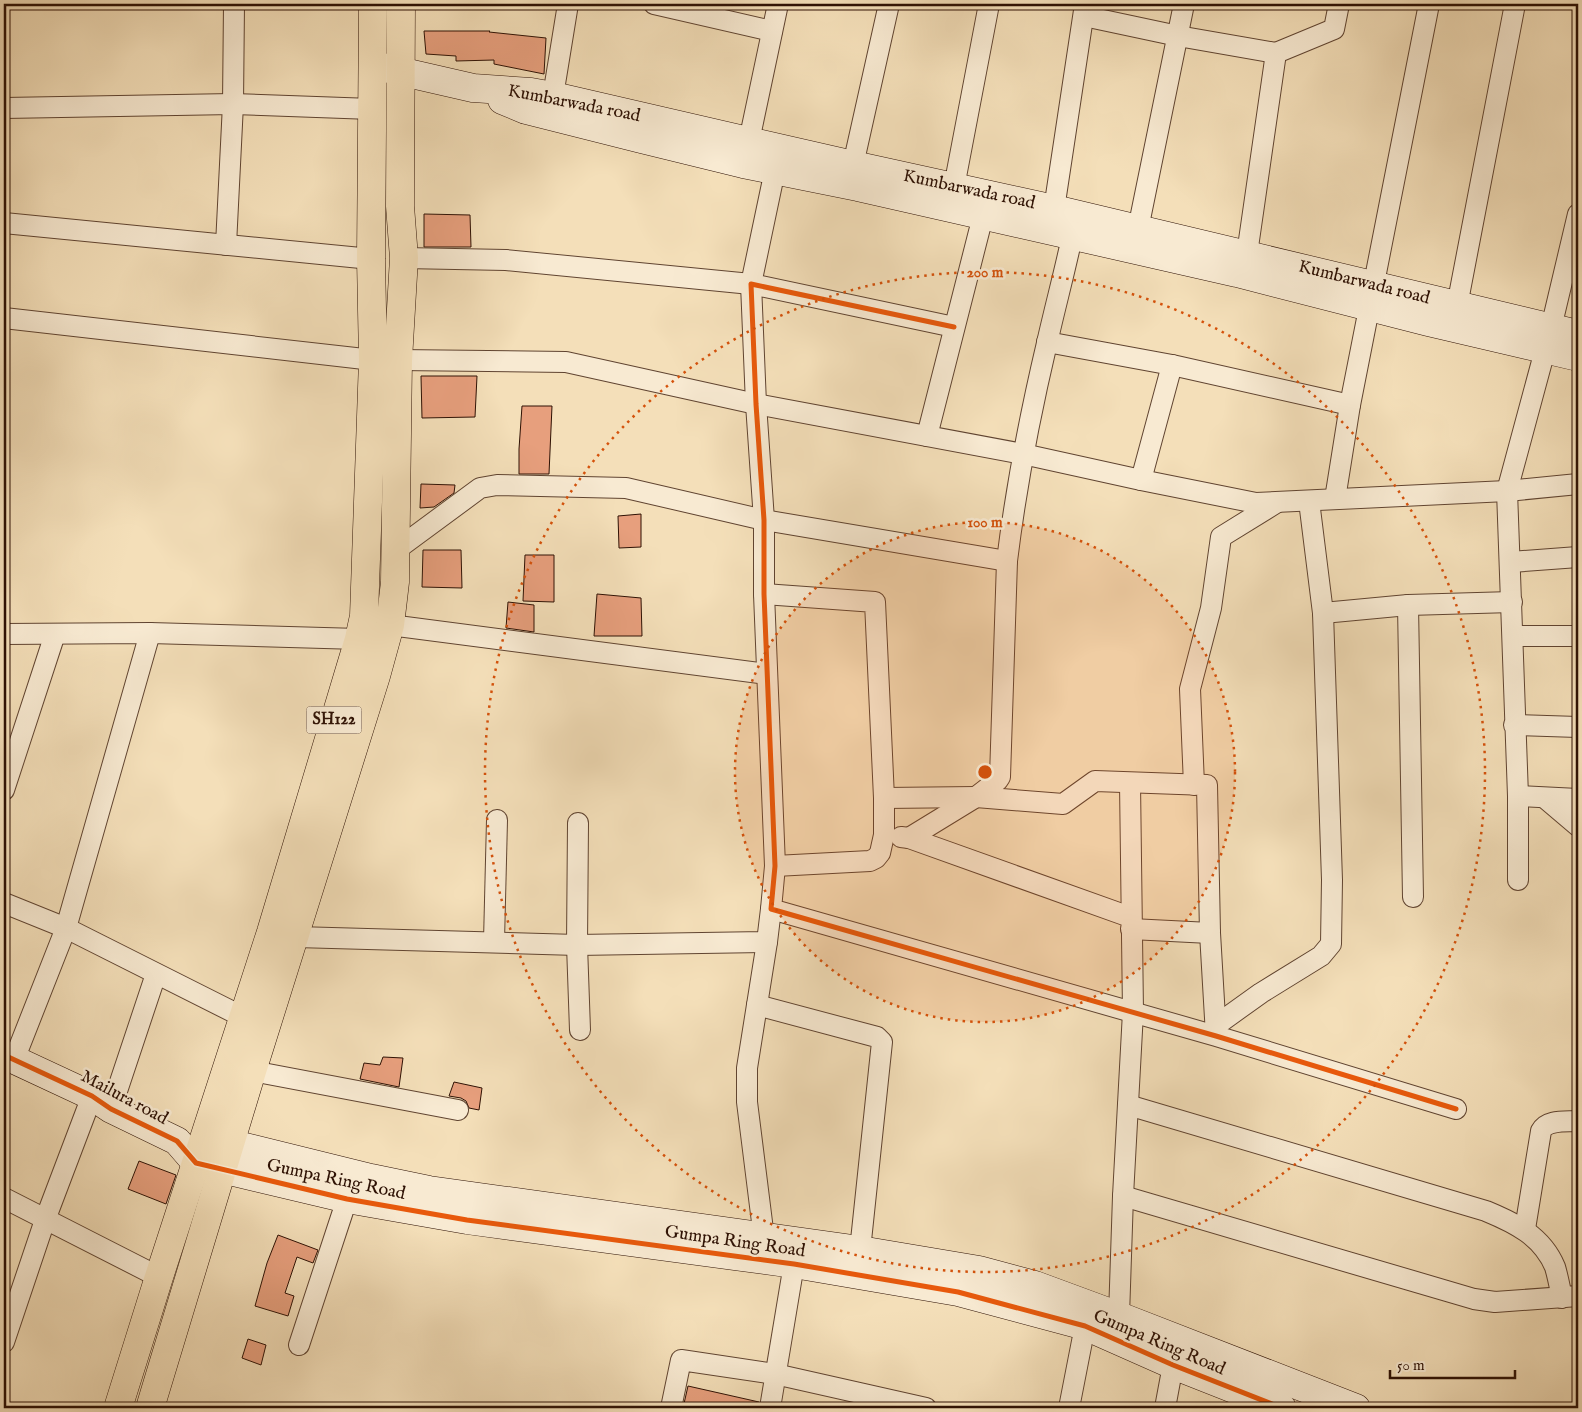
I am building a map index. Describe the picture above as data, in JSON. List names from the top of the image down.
{
  "streets": {
    "main road": ["SH122"],
    "street": ["Kumbarwada road", "Mailura road", "Gumpa Ring Road"]
  },
  "crossings": [
    ["SH122", "Gumpa Ring Road"],
    ["Mailura road", "Gumpa Ring Road"]
  ],
  "scale_bar": "50 m",
  "rings": ["200 m", "100 m"]
}
